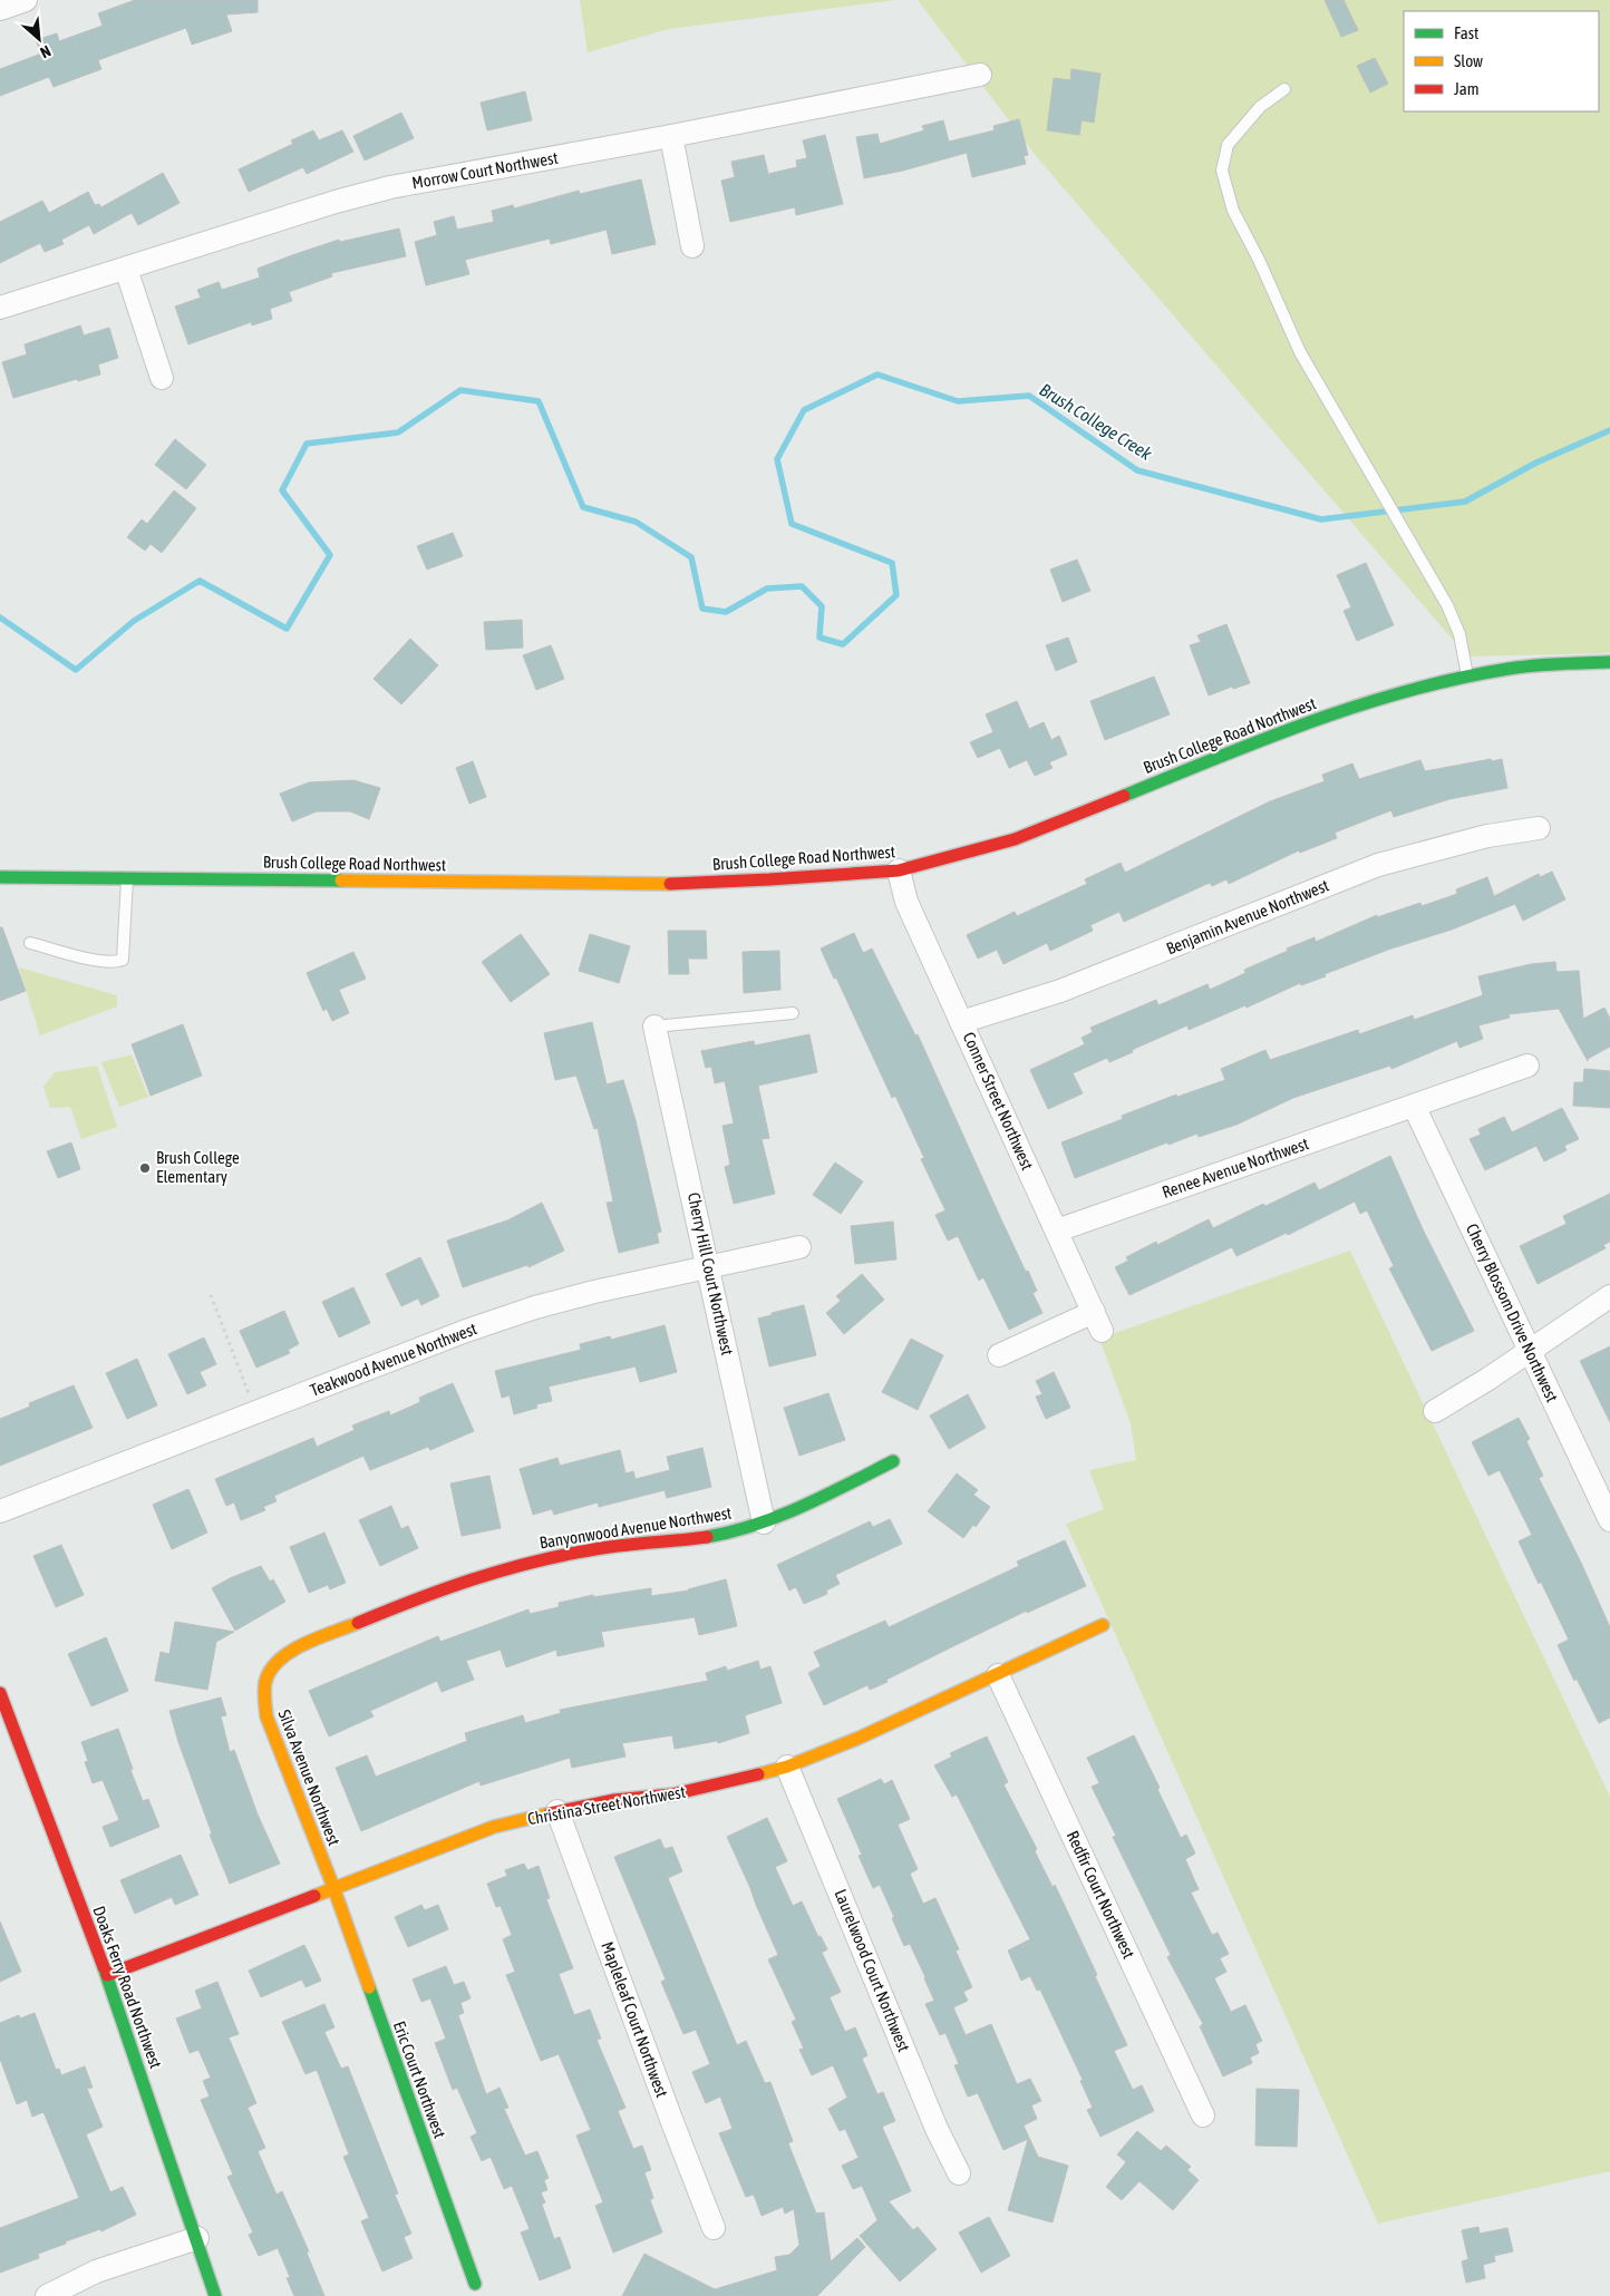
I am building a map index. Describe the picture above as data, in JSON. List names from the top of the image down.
{
  "streets": {
    "street": [
      "Morrow Court Northwest",
      "Brush College Road Northwest",
      "Benjamin Avenue Northwest",
      "Conner Street Northwest",
      "Renee Avenue Northwest",
      "Cherry Hill Court Northwest",
      "Cherry Blossom Drive Northwest",
      "Teakwood Avenue Northwest",
      "Banyonwood Avenue Northwest",
      "Silva Avenue Northwest",
      "Christina Street Northwest",
      "Redfir Court Northwest",
      "Laurelwood Court Northwest",
      "Doaks Ferry Road Northwest",
      "Mapleleaf Court Northwest",
      "Eric Court Northwest"
    ]
  },
  "crossings": [
    ["Brush College Road Northwest", "Conner Street Northwest"],
    ["Benjamin Avenue Northwest", "Conner Street Northwest"],
    ["Conner Street Northwest", "Renee Avenue Northwest"],
    ["Renee Avenue Northwest", "Cherry Blossom Drive Northwest"],
    ["Cherry Hill Court Northwest", "Teakwood Avenue Northwest"],
    ["Cherry Hill Court Northwest", "Banyonwood Avenue Northwest"],
    ["Banyonwood Avenue Northwest", "Silva Avenue Northwest"],
    ["Silva Avenue Northwest", "Christina Street Northwest"],
    ["Silva Avenue Northwest", "Eric Court Northwest"],
    ["Christina Street Northwest", "Redfir Court Northwest"],
    ["Christina Street Northwest", "Laurelwood Court Northwest"],
    ["Christina Street Northwest", "Doaks Ferry Road Northwest"],
    ["Christina Street Northwest", "Mapleleaf Court Northwest"],
    ["Christina Street Northwest", "Eric Court Northwest"]
  ],
  "water": ["Brush College Creek"],
  "places": ["Brush College Elementary"],
  "legend": ["Fast", "Slow", "Jam"],
  "north": "bottom right"
}
